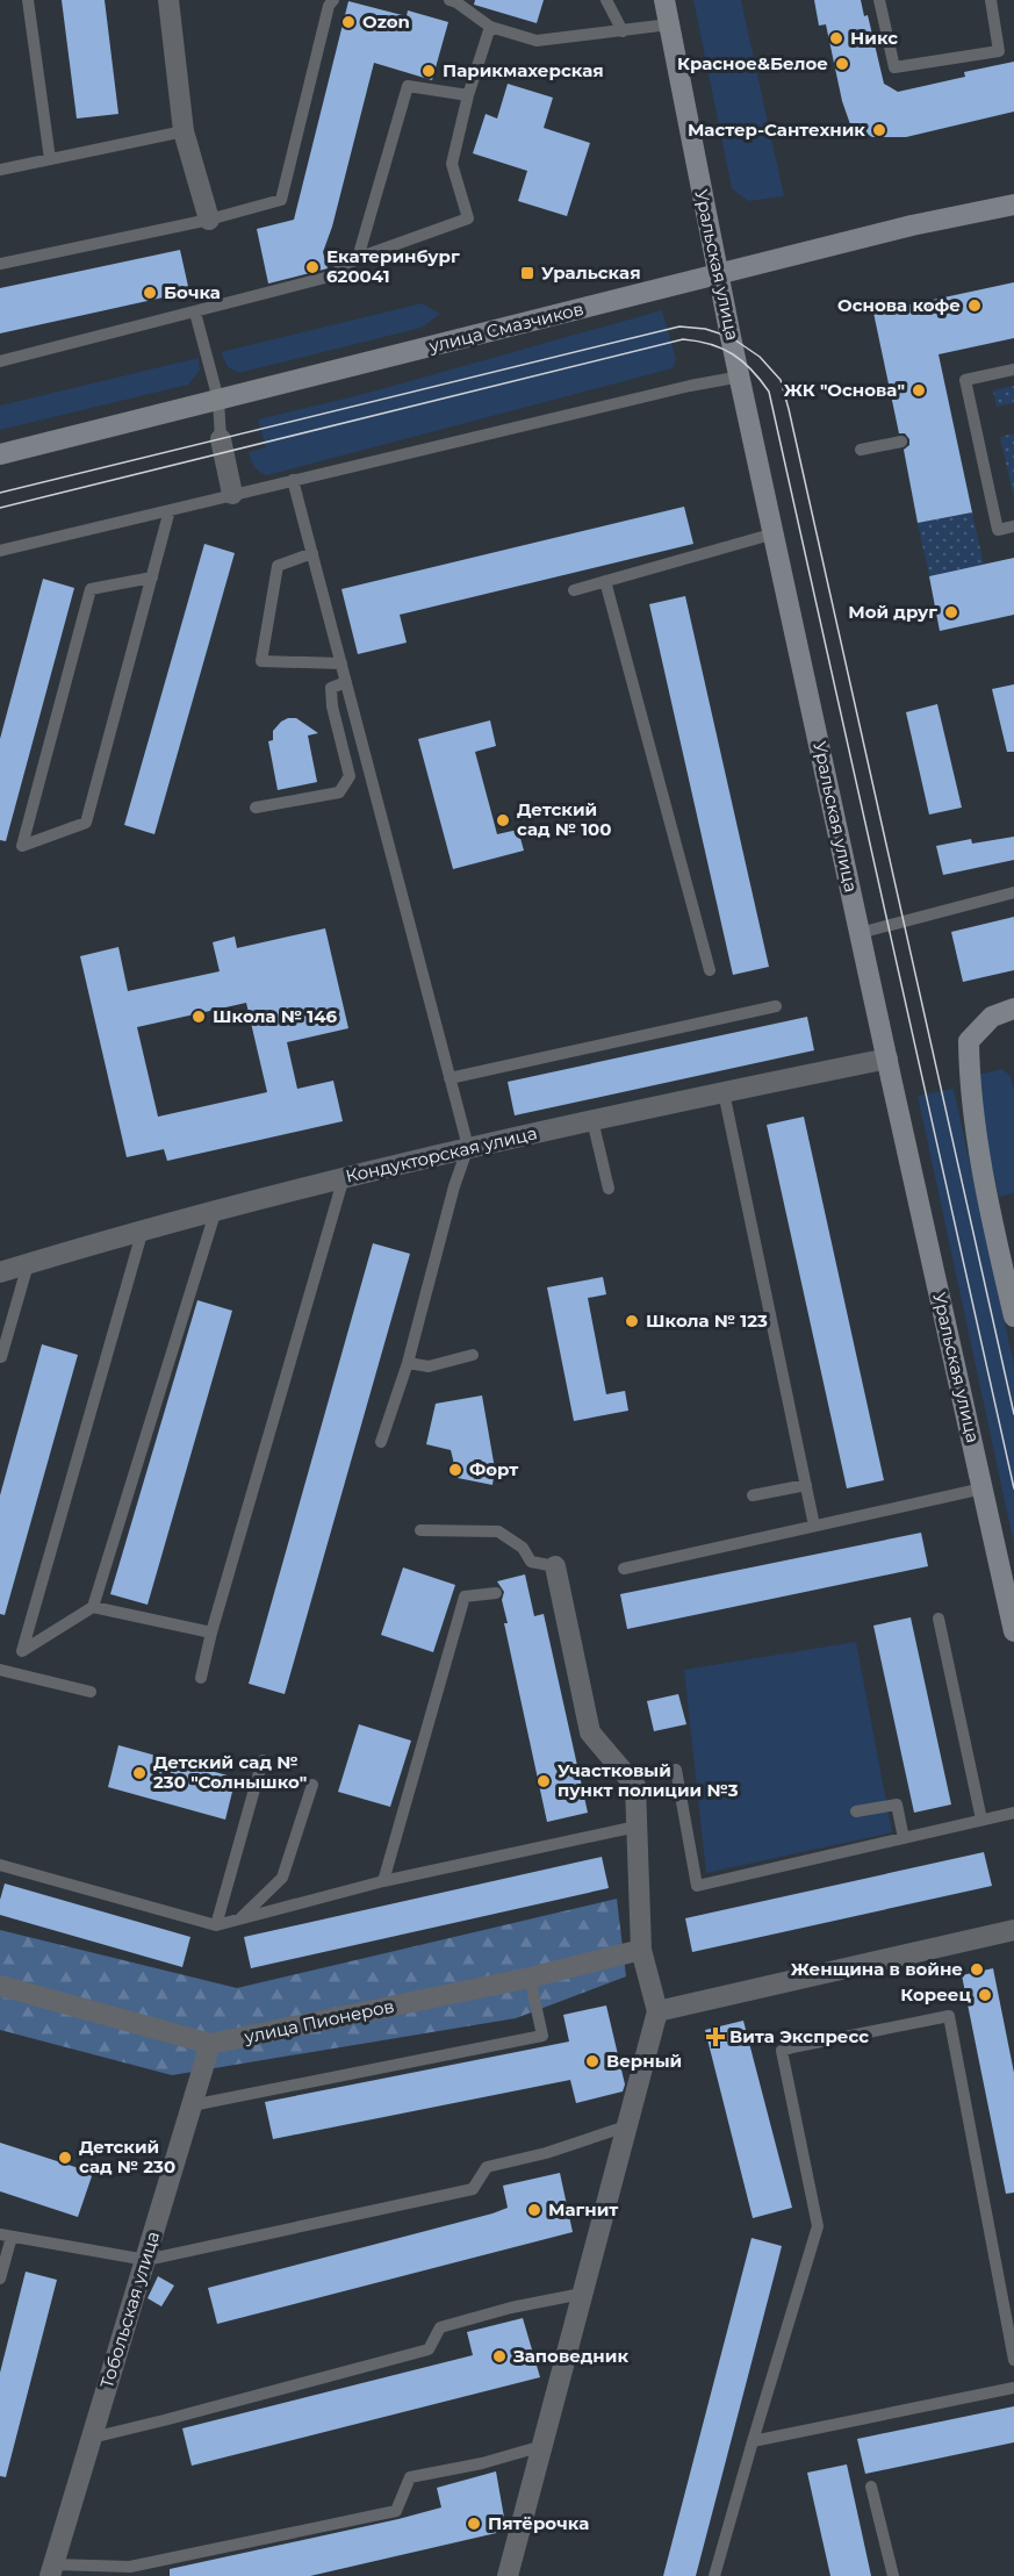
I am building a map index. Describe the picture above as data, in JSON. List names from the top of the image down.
{
  "streets": {
    "main road": ["Уральская улица", "улица Смазчиков"],
    "street": ["Кондукторская улица", "улица Пионеров", "Тобольская улица"]
  },
  "crossings": [
    ["Уральская улица", "улица Смазчиков"],
    ["Уральская улица", "Кондукторская улица"],
    ["улица Пионеров", "Тобольская улица"]
  ],
  "places": {
    "other": [
      "Ozon",
      "Никс",
      "Красное&Белое",
      "Парикмахерская",
      "Мастер-Сантехник",
      "Екатеринбург 620041",
      "Бочка",
      "Основа кофе",
      "ЖК \"Основа\"",
      "Мой друг",
      "Детский сад № 100",
      "Школа № 146",
      "Школа № 123",
      "Форт",
      "Детский сад № 230 \"Солнышко\"",
      "Участковый пункт полиции №3",
      "Женщина в войне",
      "Кореец",
      "Верный",
      "Детский сад № 230",
      "Магнит",
      "Заповедник",
      "Пятёрочка"
    ],
    "transit": ["Уральская"],
    "health": ["Вита Экспресс"]
  }
}
